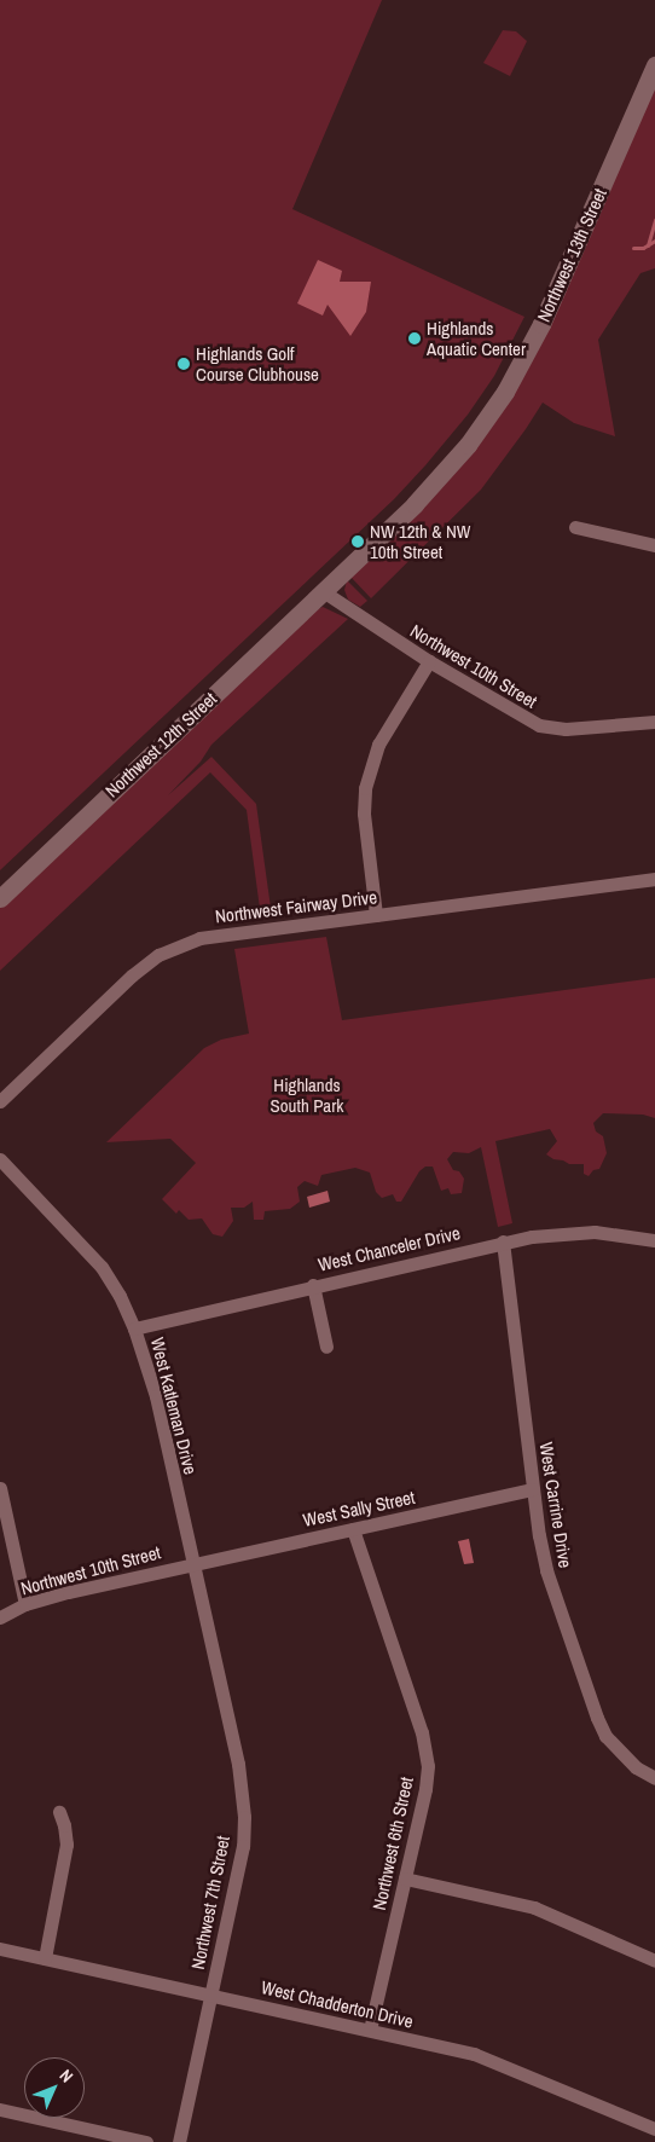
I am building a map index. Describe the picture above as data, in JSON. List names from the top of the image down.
{
  "streets": {
    "main road": ["Northwest 13th Street", "Northwest 12th Street"],
    "street": [
      "Northwest 10th Street",
      "Northwest Fairway Drive",
      "West Chanceler Drive",
      "West Katleman Drive",
      "West Carrine Drive",
      "West Sally Street",
      "Northwest 6th Street",
      "Northwest 7th Street",
      "West Chadderton Drive"
    ]
  },
  "crossings": [
    ["Northwest 13th Street", "Northwest 10th Street"],
    ["Northwest 13th Street", "Northwest 12th Street"],
    ["Northwest 10th Street", "Northwest 12th Street"],
    ["Northwest 10th Street", "West Katleman Drive"],
    ["Northwest 10th Street", "West Sally Street"],
    ["Northwest 10th Street", "Northwest 7th Street"],
    ["West Chanceler Drive", "West Katleman Drive"],
    ["West Chanceler Drive", "West Carrine Drive"],
    ["West Katleman Drive", "West Sally Street"],
    ["West Katleman Drive", "Northwest 7th Street"],
    ["West Carrine Drive", "West Sally Street"],
    ["West Sally Street", "Northwest 6th Street"],
    ["West Sally Street", "Northwest 7th Street"],
    ["Northwest 6th Street", "West Chadderton Drive"],
    ["Northwest 7th Street", "West Chadderton Drive"]
  ],
  "parks": ["Highlands South Park"],
  "places": ["Highlands Aquatic Center", "Highlands Golf Course Clubhouse", "NW 12th & NW 10th Street"],
  "north": "top right"
}
